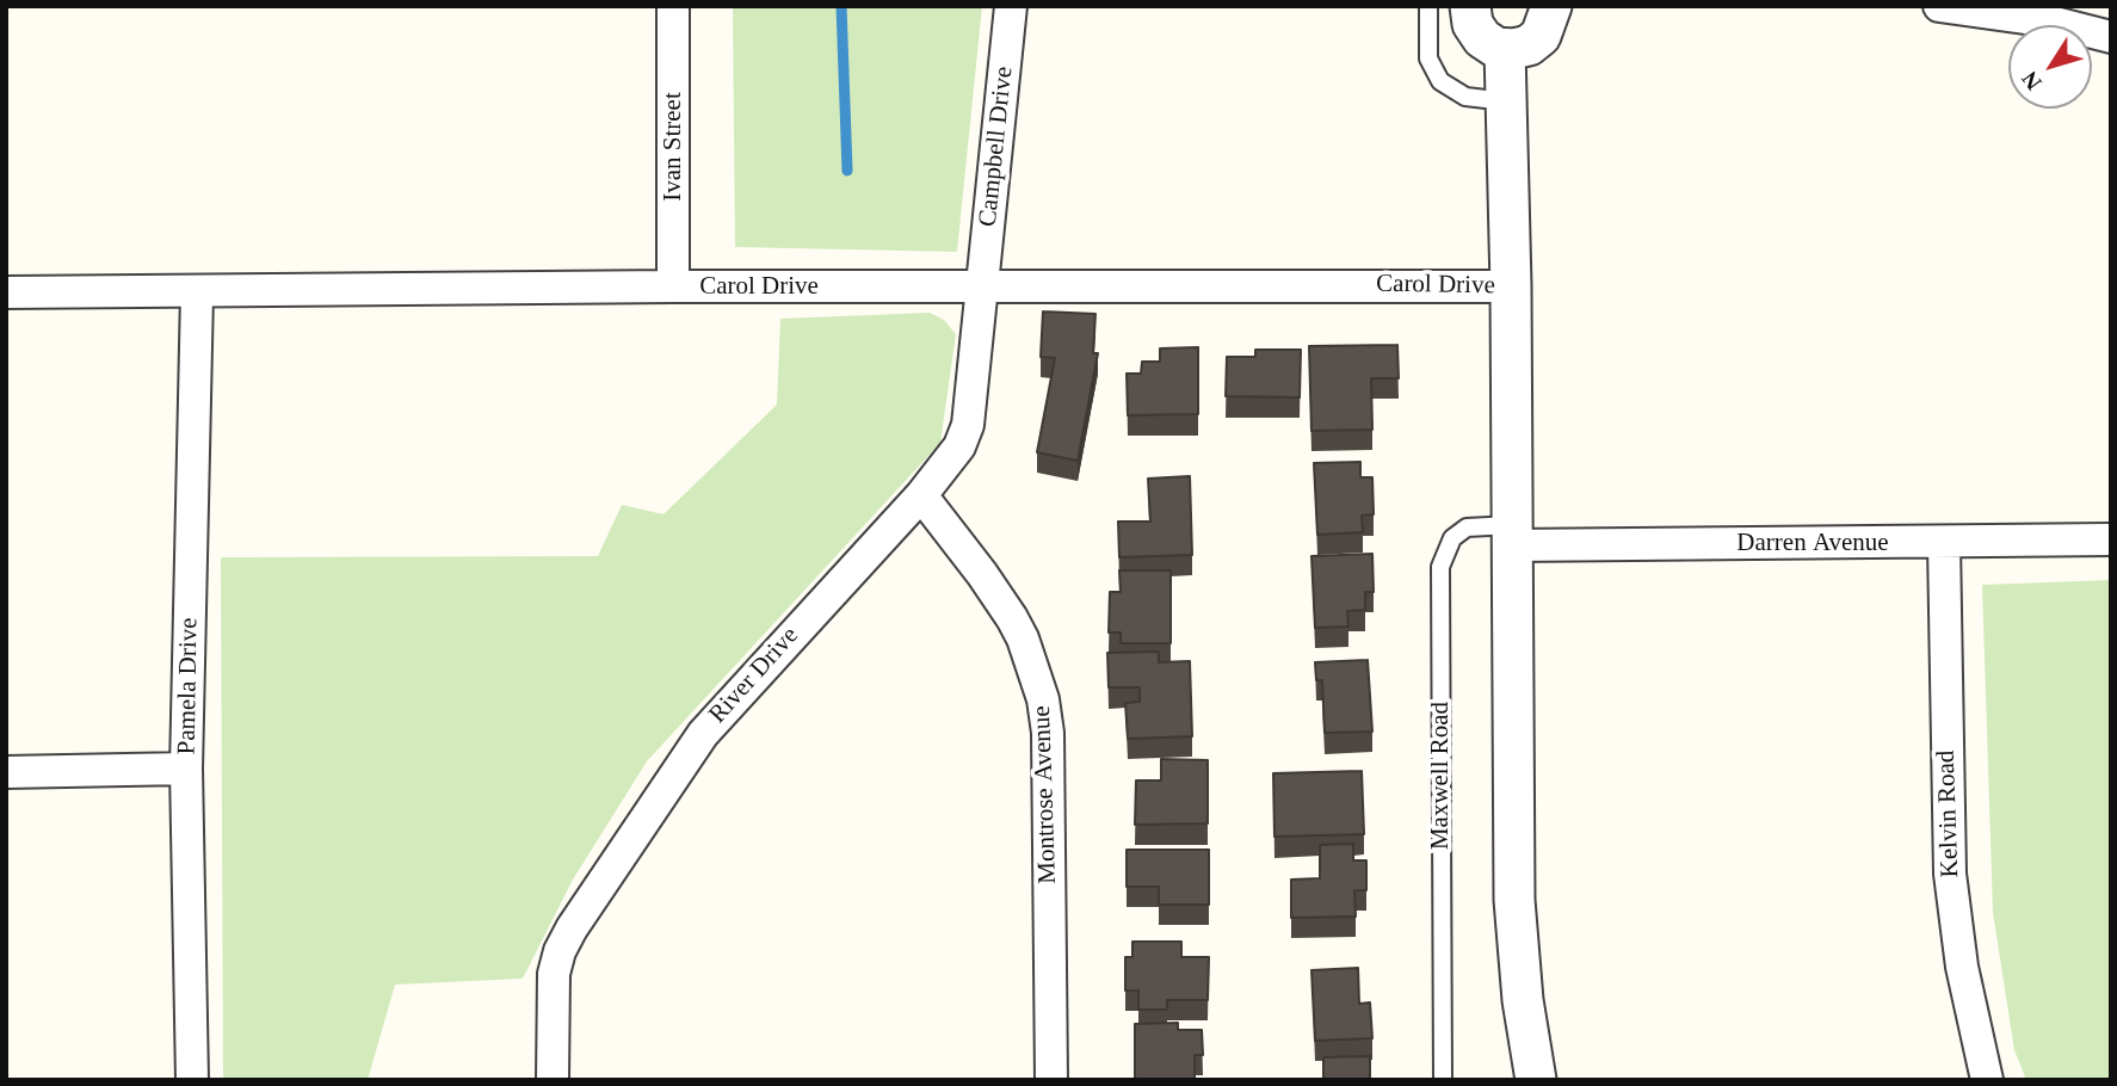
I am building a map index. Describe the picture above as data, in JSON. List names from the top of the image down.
{
  "streets": {
    "street": [
      "Ivan Street",
      "Campbell Drive",
      "Carol Drive",
      "Darren Avenue",
      "River Drive",
      "Pamela Drive",
      "Montrose Avenue",
      "Kelvin Road"
    ],
    "lane": ["Maxwell Road"]
  },
  "crossings": [
    ["Ivan Street", "Carol Drive"],
    ["Campbell Drive", "Carol Drive"],
    ["Campbell Drive", "River Drive"],
    ["Carol Drive", "River Drive"],
    ["Carol Drive", "Pamela Drive"],
    ["Darren Avenue", "Maxwell Road"],
    ["Darren Avenue", "Kelvin Road"],
    ["River Drive", "Montrose Avenue"]
  ],
  "north": "bottom left"
}
